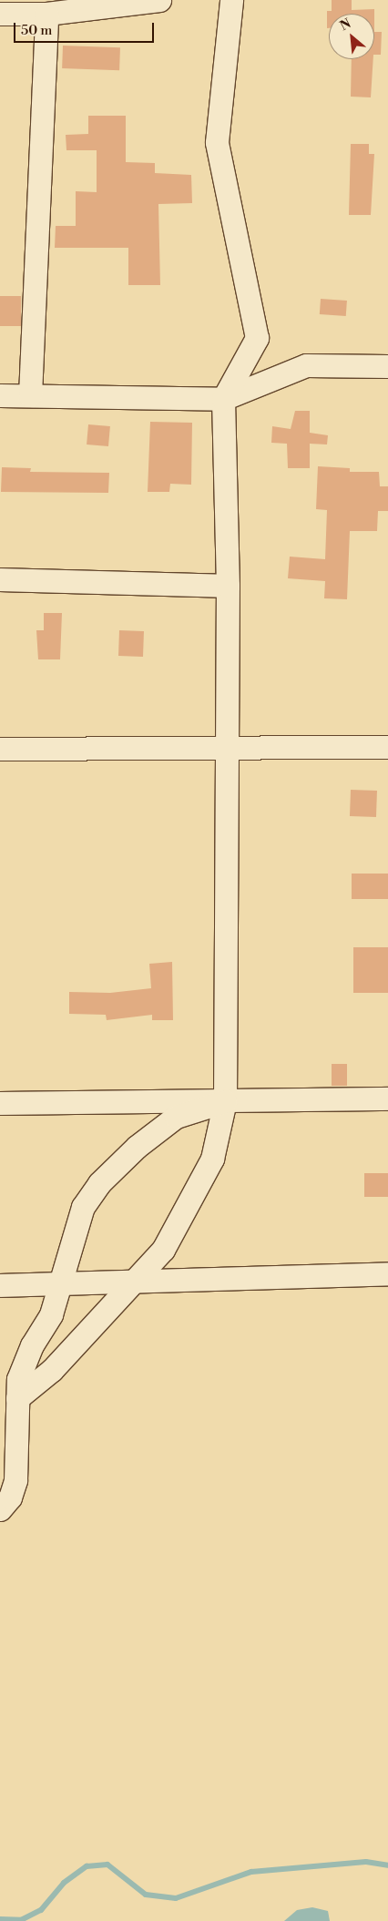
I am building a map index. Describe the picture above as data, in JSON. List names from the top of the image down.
{
  "scale_bar": "50 m",
  "north": "top left"
}
